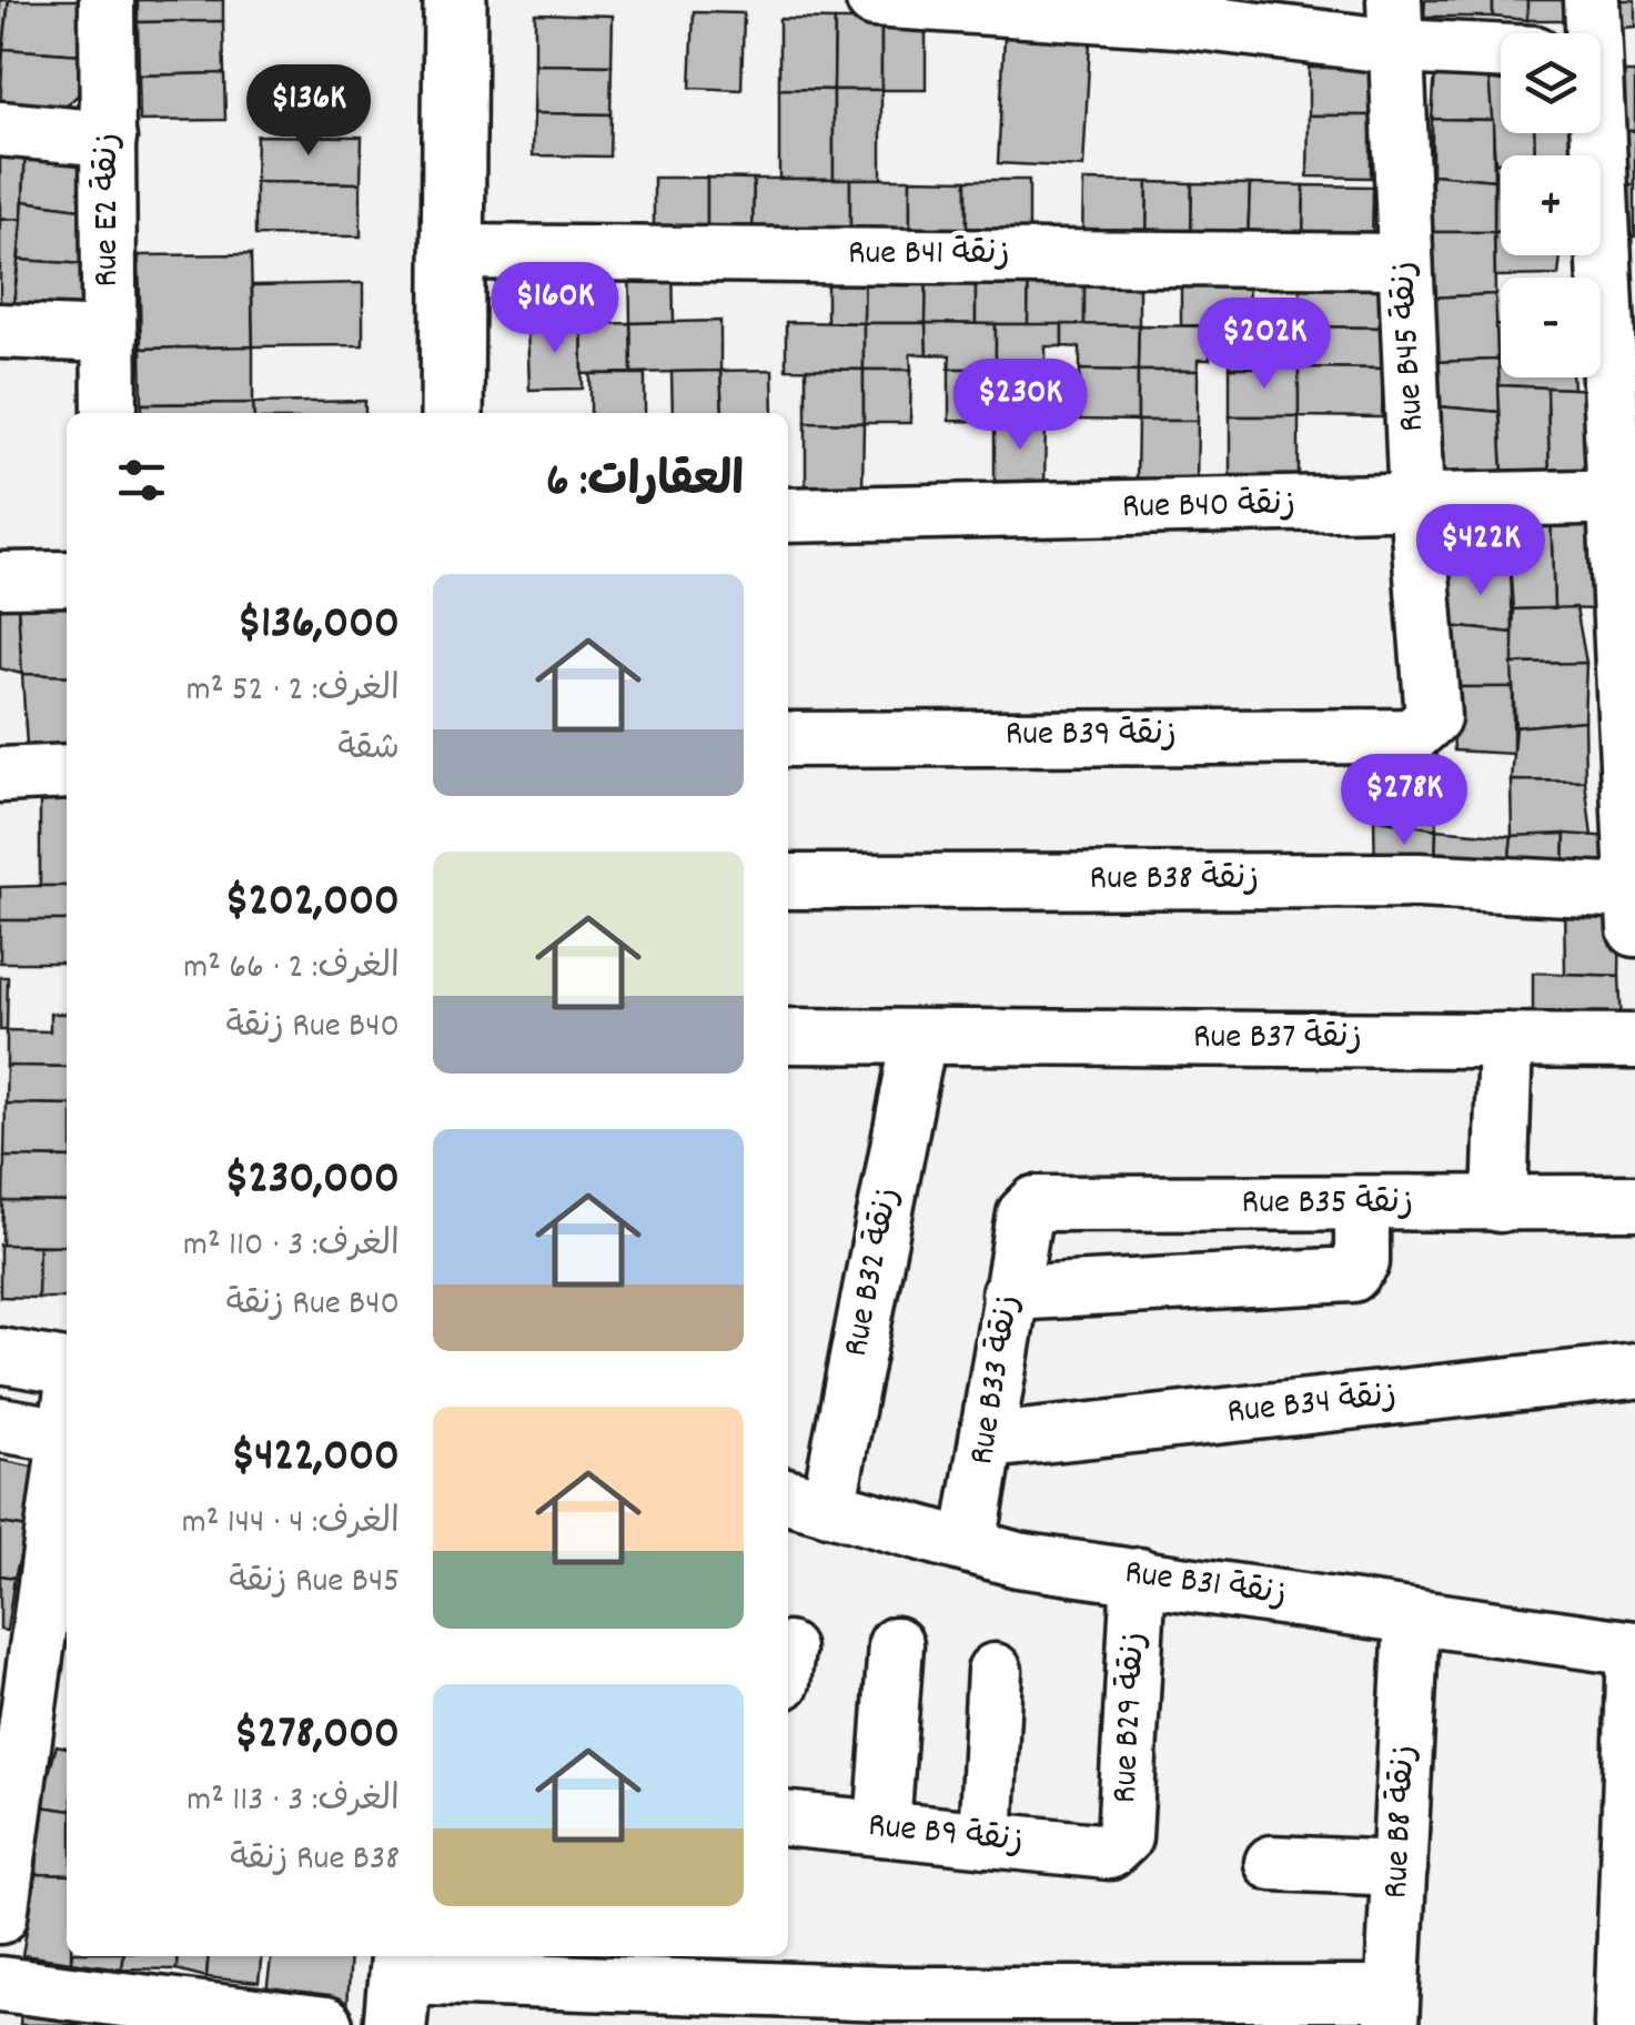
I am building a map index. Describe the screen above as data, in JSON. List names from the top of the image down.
{
  "streets": {
    "street": [
      "Rue E2 زنقة",
      "Rue B41 زنقة",
      "Rue B45 زنقة",
      "Rue B40 زنقة",
      "Rue B39 زنقة",
      "Rue B38 زنقة",
      "Rue B37 زنقة",
      "Rue B35 زنقة",
      "Rue B32 زنقة",
      "Rue B33 زنقة",
      "Rue B34 زنقة",
      "Rue B31 زنقة",
      "Rue B29 زنقة",
      "Rue B8 زنقة",
      "Rue B9 زنقة"
    ]
  },
  "crossings": [
    ["Rue B41 زنقة", "Rue B45 زنقة"],
    ["Rue B45 زنقة", "Rue B40 زنقة"],
    ["Rue B45 زنقة", "Rue B39 زنقة"],
    ["Rue B37 زنقة", "Rue B32 زنقة"],
    ["Rue B35 زنقة", "Rue B33 زنقة"],
    ["Rue B32 زنقة", "Rue B31 زنقة"],
    ["Rue B33 زنقة", "Rue B34 زنقة"],
    ["Rue B33 زنقة", "Rue B31 زنقة"],
    ["Rue B31 زنقة", "Rue B29 زنقة"],
    ["Rue B31 زنقة", "Rue B8 زنقة"],
    ["Rue B29 زنقة", "Rue B9 زنقة"]
  ],
  "page": {
    "map_buttons": ["+", "−"],
    "price": [
      "$136K",
      "$160K",
      "$202K",
      "$230K",
      "$422K",
      "$278K"
    ],
    "heading": "العقارات: 6",
    "list": [
      {
        "name": "$136,000",
        "note": "الغرف: 2 · 52 m² · شقة"
      },
      {
        "name": "$202,000",
        "note": "الغرف: 2 · 66 m² · Rue B40 زنقة"
      },
      {
        "name": "$230,000",
        "note": "الغرف: 3 · 110 m² · Rue B40 زنقة"
      },
      {
        "name": "$422,000",
        "note": "الغرف: 4 · 144 m² · Rue B45 زنقة"
      },
      {
        "name": "$278,000",
        "note": "الغرف: 3 · 113 m² · Rue B38 زنقة"
      }
    ]
  }
}
